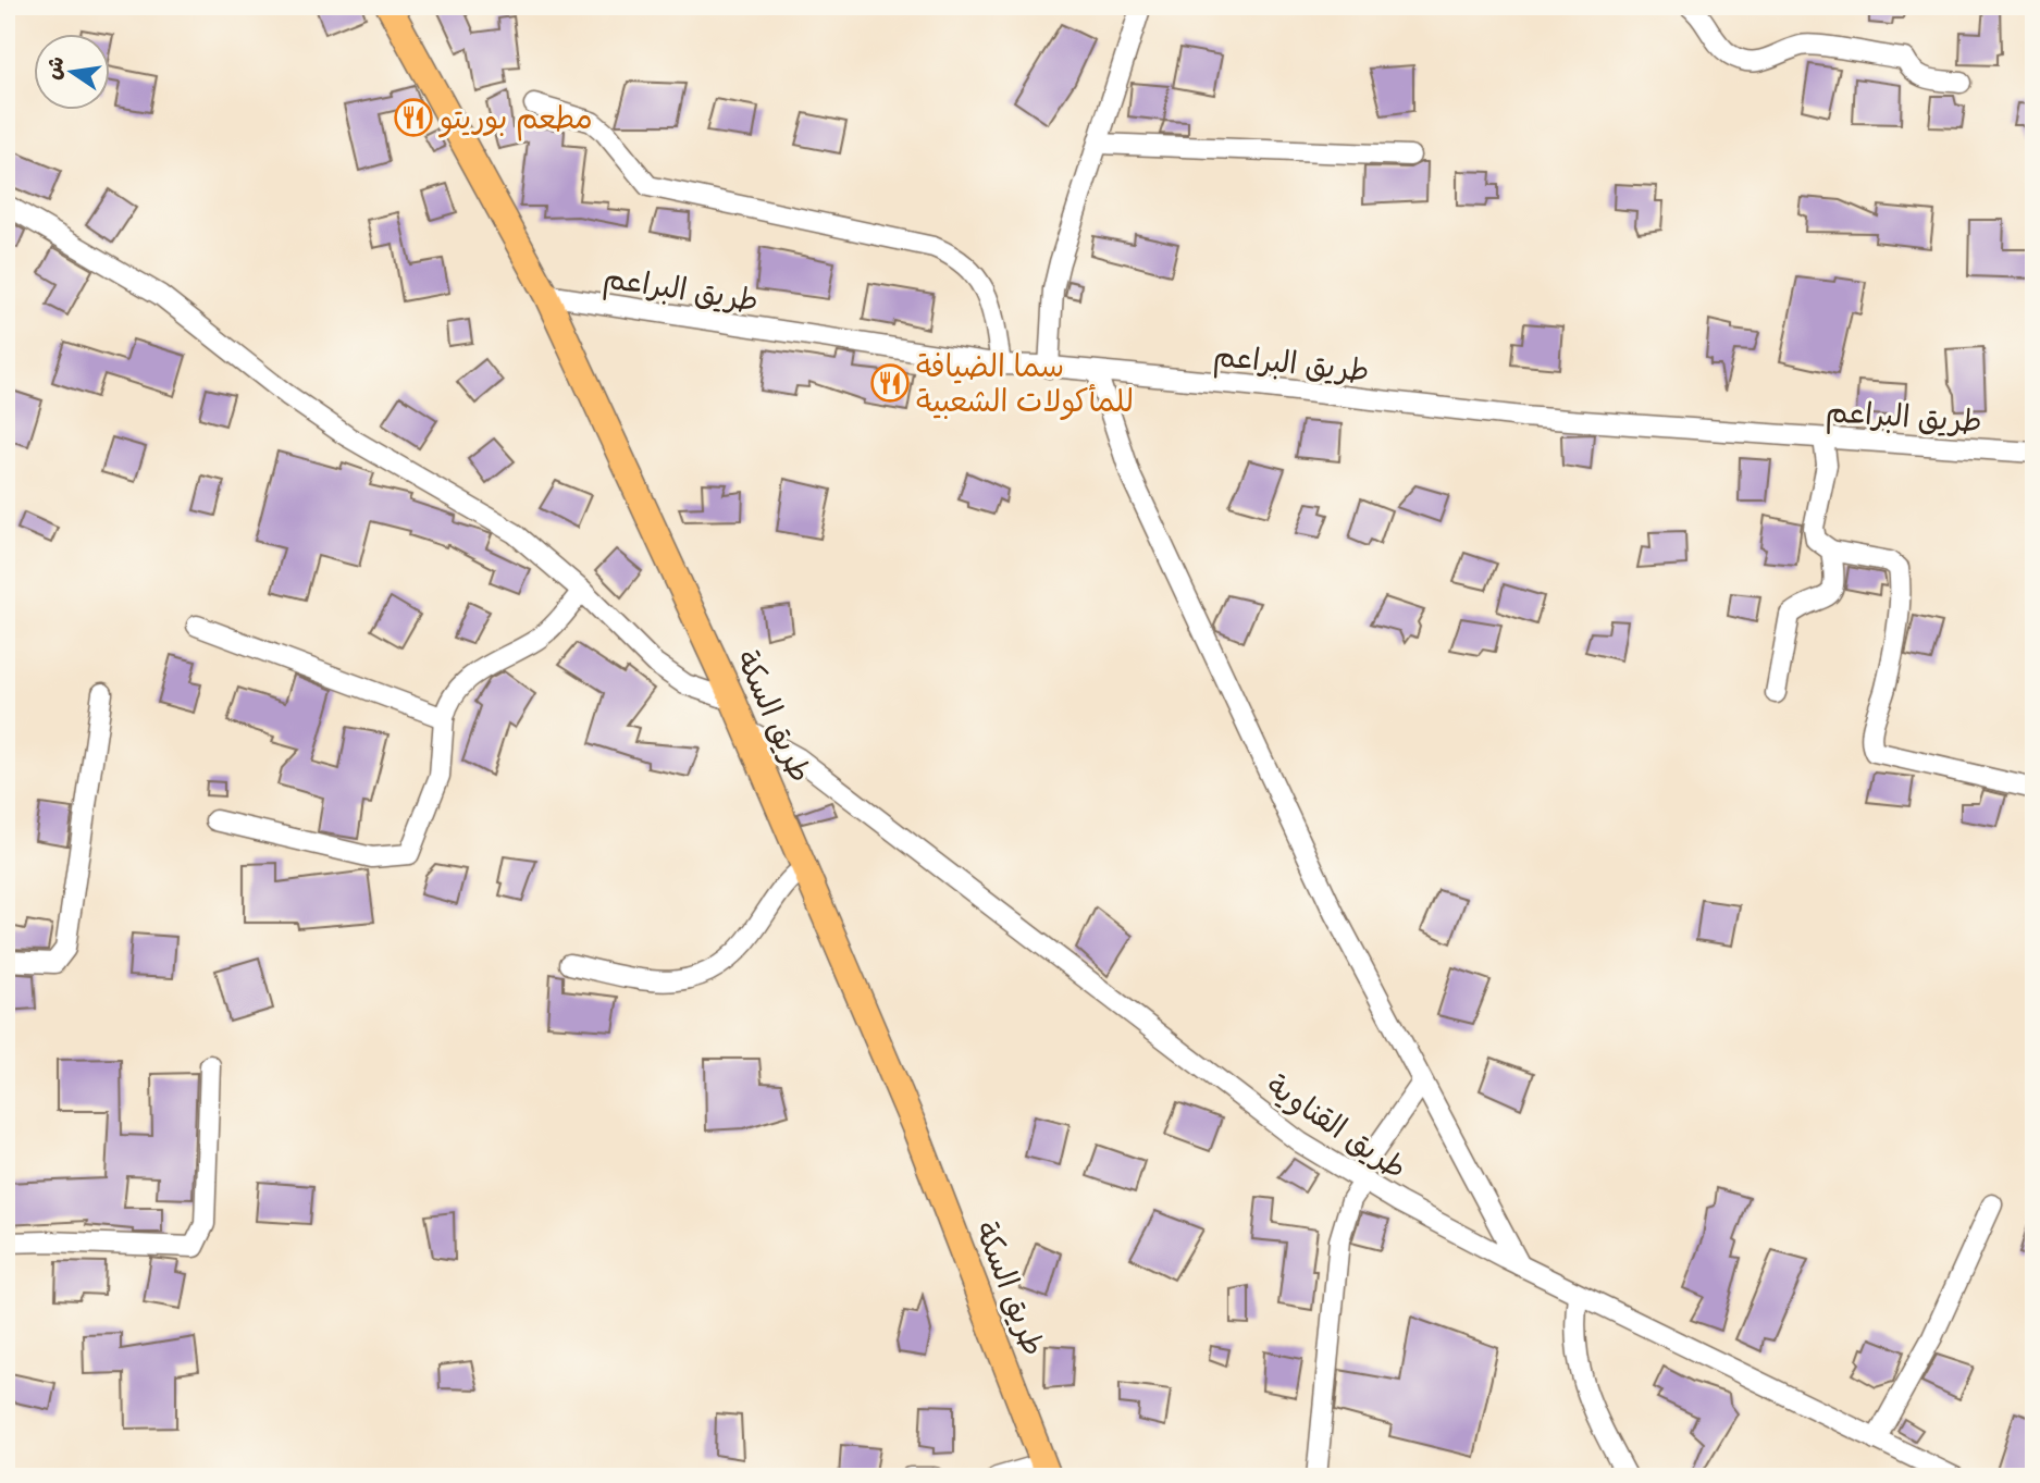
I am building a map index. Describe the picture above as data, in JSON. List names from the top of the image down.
{
  "streets": {
    "main road": ["طريق السكة"],
    "street": ["طريق البراعم", "طريق القناوية"]
  },
  "crossings": [
    ["طريق البراعم", "طريق السكة"],
    ["طريق السكة", "طريق القناوية"]
  ],
  "places": {
    "restaurant": ["مطعم بوريتو", "سما الضيافة للمأكولات الشعبية"]
  },
  "north": "left"
}
